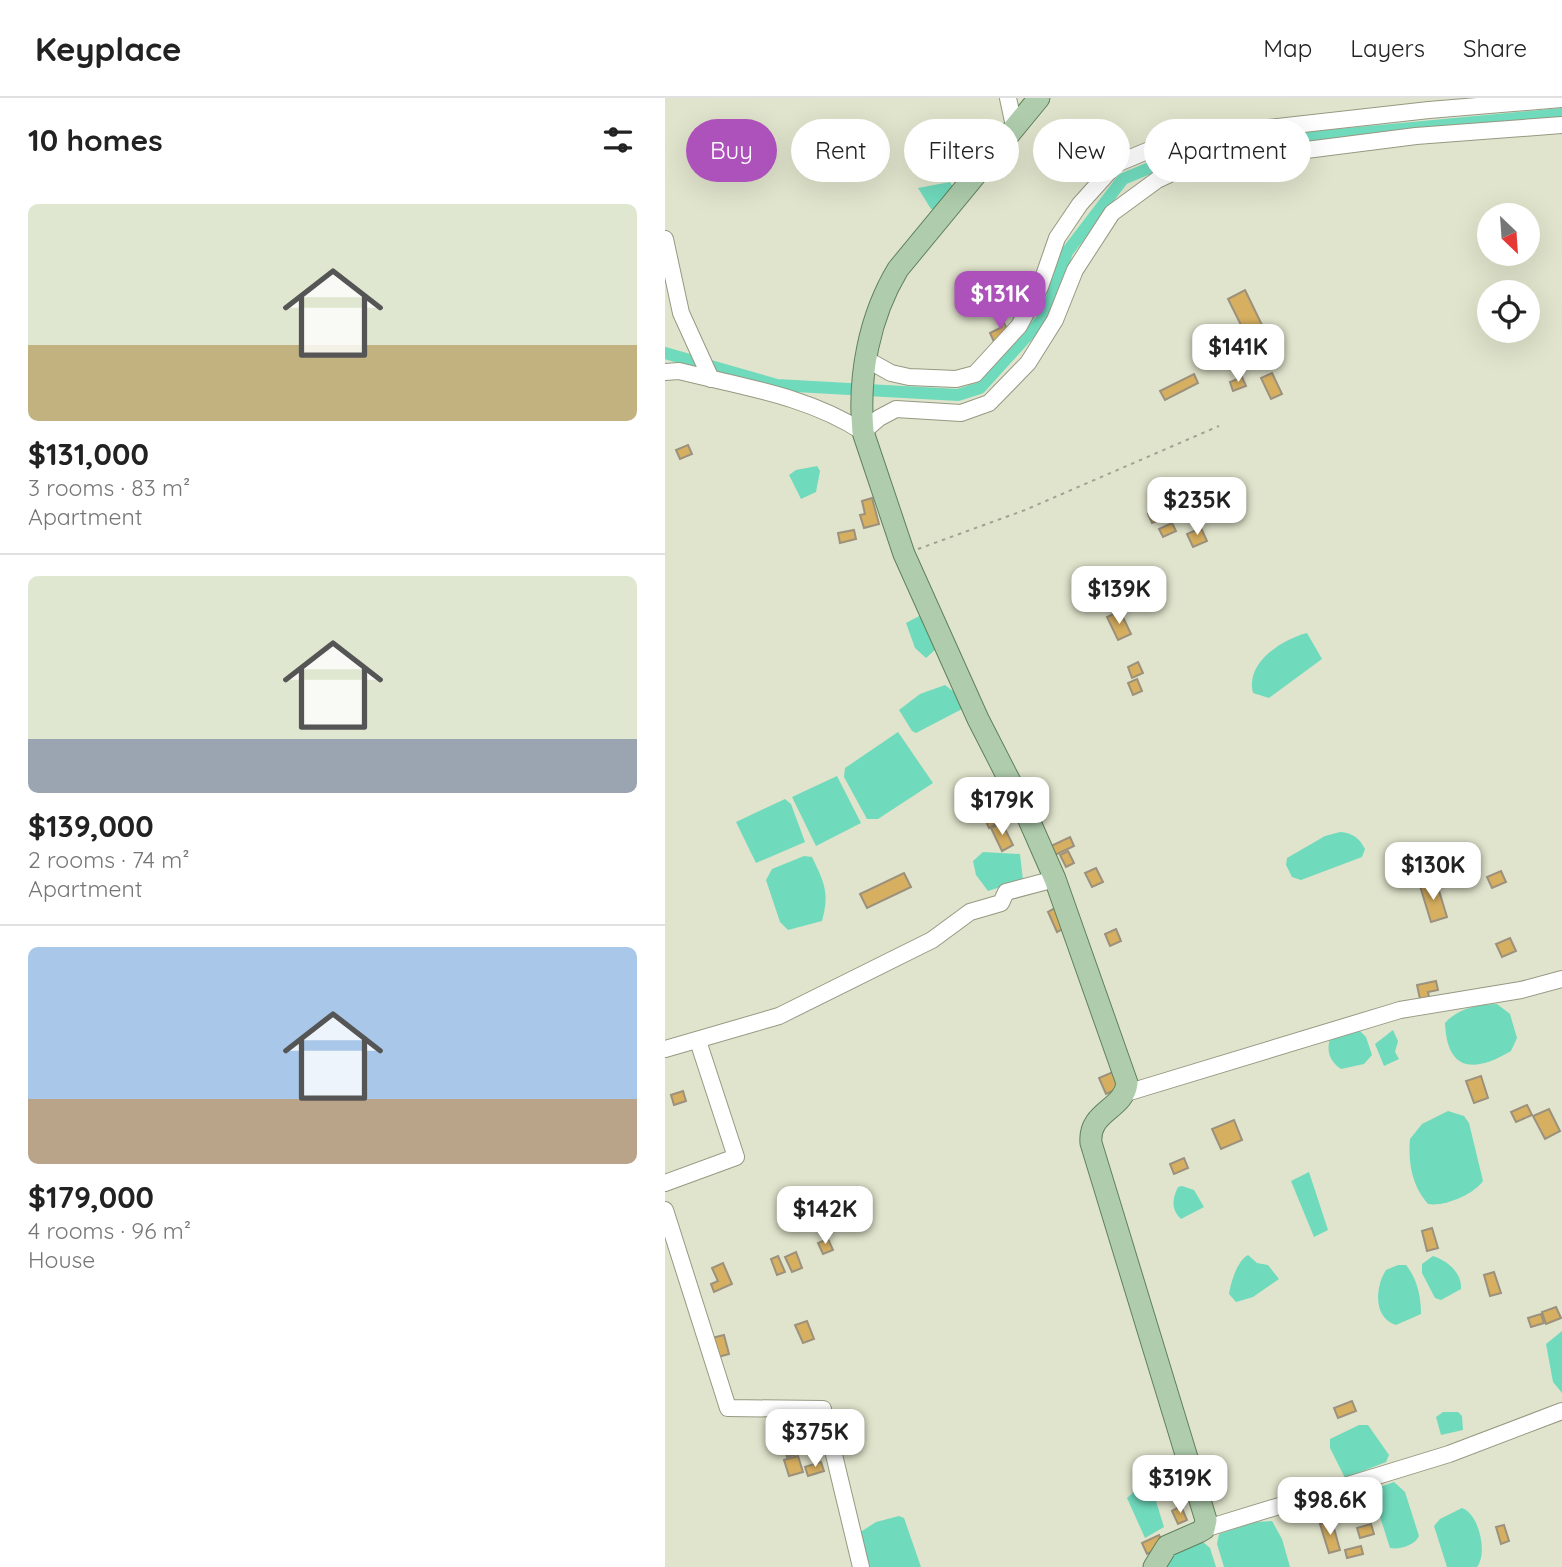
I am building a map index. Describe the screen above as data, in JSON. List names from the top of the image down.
{
  "north": "bottom right",
  "page": {
    "header": "Keyplace",
    "nav": ["Map", "Layers", "Share"],
    "heading": "10 homes",
    "chip": [
      "Buy",
      "Rent",
      "Filters",
      "New",
      "Apartment"
    ],
    "list": [
      {
        "name": "$131,000",
        "note": "3 rooms · 83 m² · Apartment"
      },
      {
        "name": "$139,000",
        "note": "2 rooms · 74 m² · Apartment"
      },
      {
        "name": "$179,000",
        "note": "4 rooms · 96 m² · House"
      }
    ],
    "price": [
      "$131K",
      "$141K",
      "$235K",
      "$139K",
      "$179K",
      "$130K",
      "$142K",
      "$375K",
      "$319K",
      "$98.6K"
    ]
  }
}
